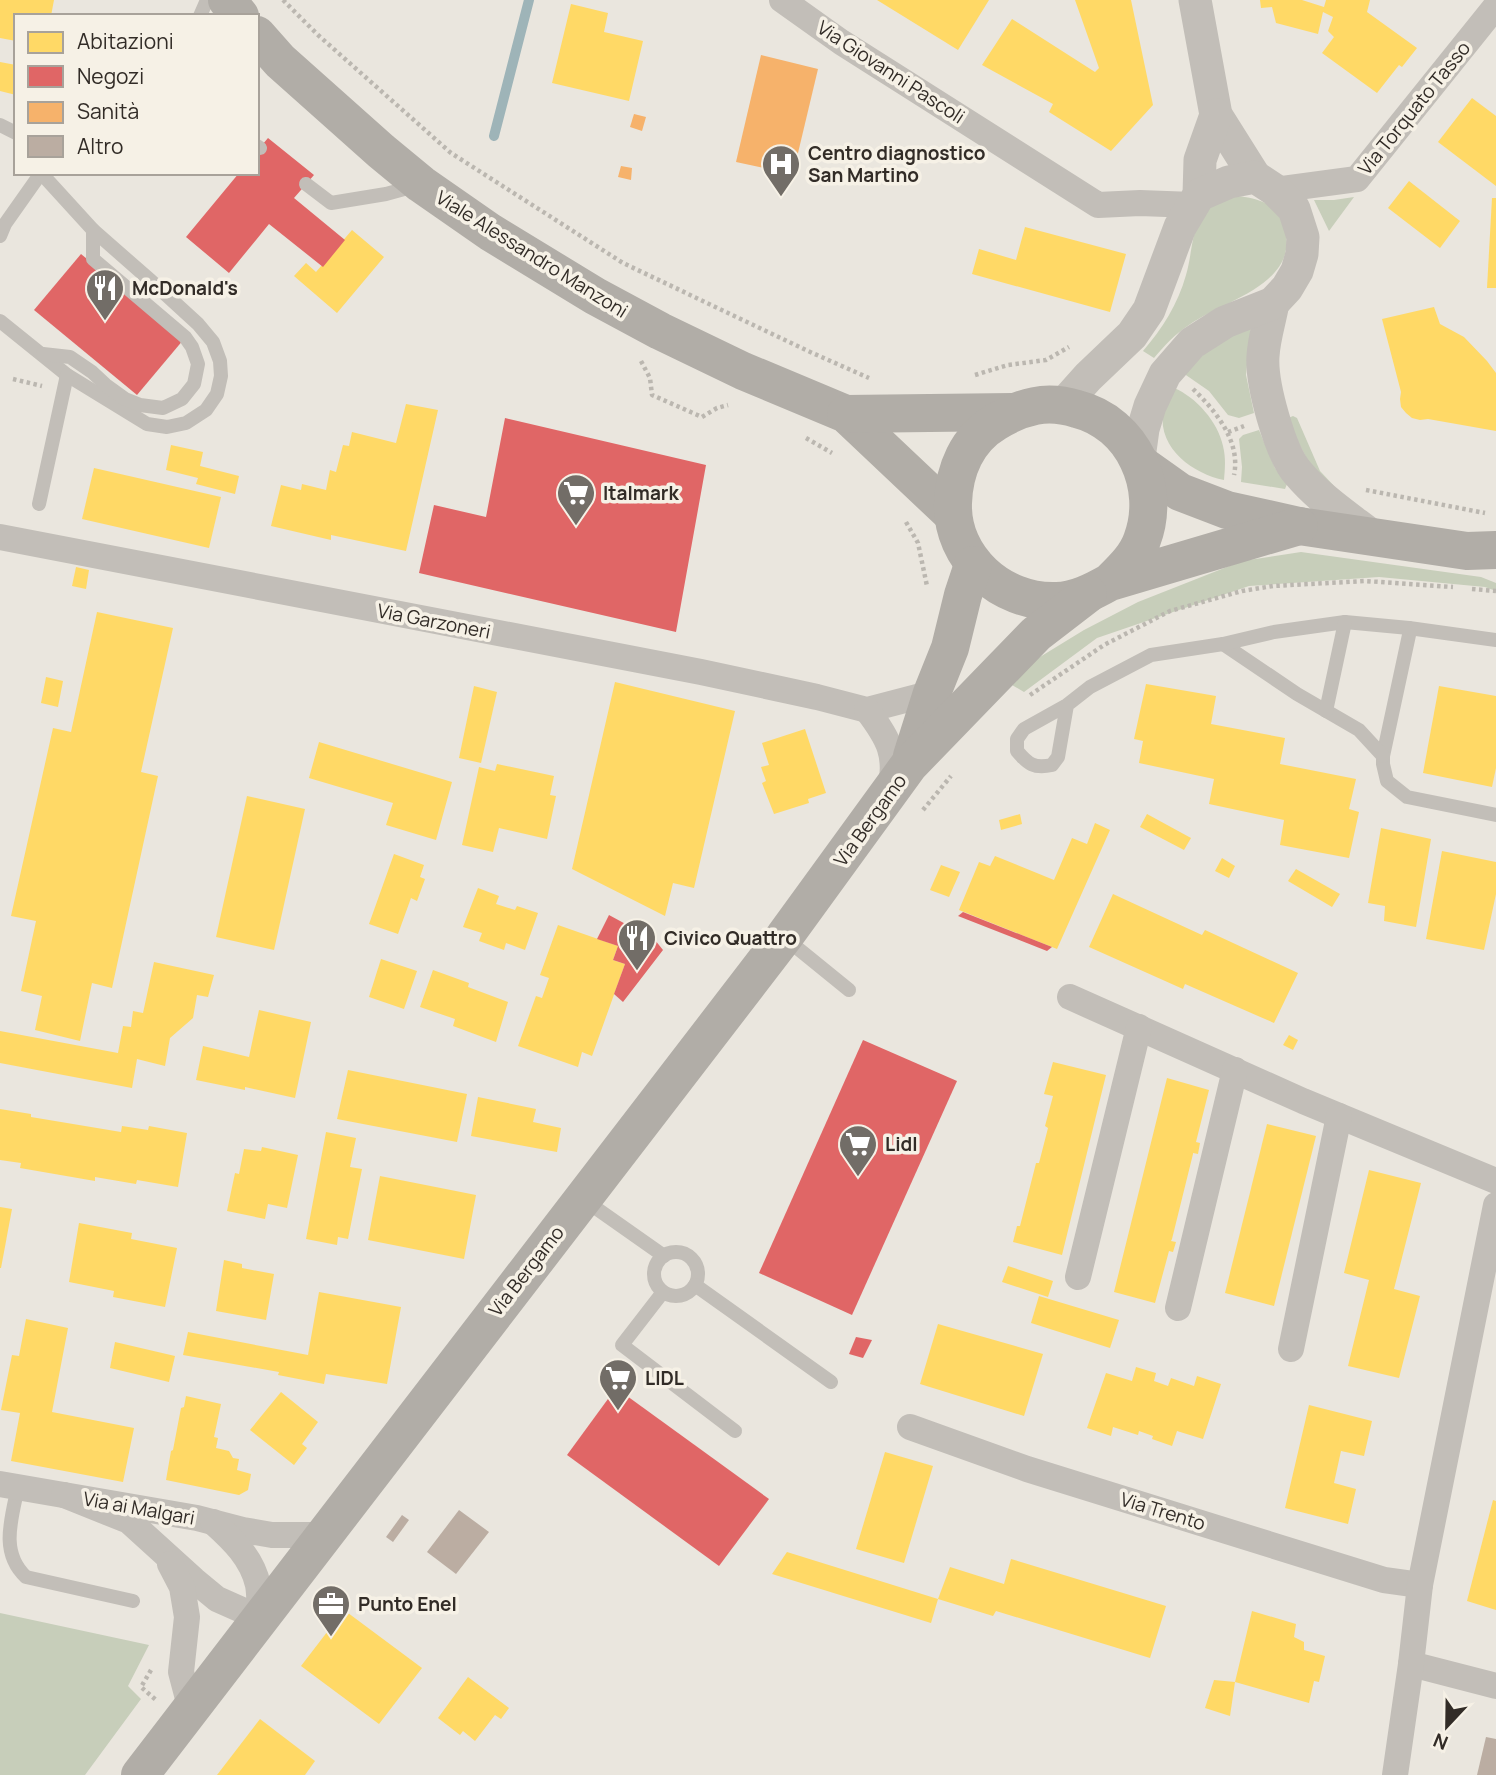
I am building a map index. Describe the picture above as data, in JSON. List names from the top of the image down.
{
  "streets": {
    "main road": ["Viale Alessandro Manzoni", "Via Bergamo"],
    "street": [
      "Via Giovanni Pascoli",
      "Via Torquato Tasso",
      "Via Garzoneri",
      "Via ai Malgari",
      "Via Trento"
    ]
  },
  "crossings": [
    ["Via Giovanni Pascoli", "Via Torquato Tasso"],
    ["Viale Alessandro Manzoni", "Via Bergamo"],
    ["Via Garzoneri", "Via Bergamo"],
    ["Via Bergamo", "Via ai Malgari"]
  ],
  "places": {
    "hospital": ["Centro diagnostico San Martino"],
    "restaurant": ["McDonald's", "Civico Quattro"],
    "supermarket": ["Italmark", "Lidl", "LIDL"],
    "office": ["Punto Enel"]
  },
  "legend": [
    "Abitazioni",
    "Negozi",
    "Sanità",
    "Altro"
  ],
  "north": "bottom"
}
